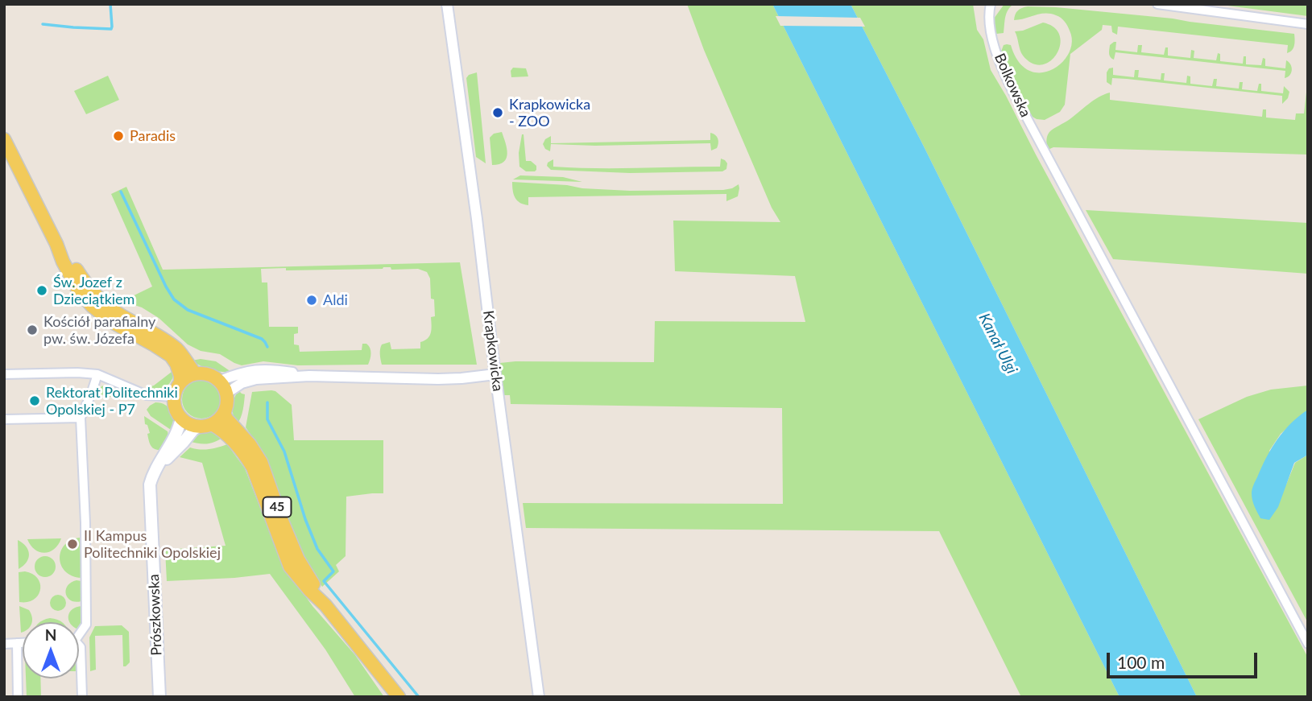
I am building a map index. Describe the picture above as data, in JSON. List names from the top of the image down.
{
  "streets": {
    "main road": ["45", "Prószkowska"],
    "street": ["Bolkowska", "Krapkowicka"]
  },
  "crossings": [
    ["45", "Prószkowska"]
  ],
  "water": ["Kanał Ulgi"],
  "places": [
    "Krapkowicka - ZOO",
    "Paradis",
    "Św. Jozef z Dzieciątkiem",
    "Aldi",
    "Kościół parafialny pw. św. Józefa",
    "Rektorat Politechniki Opolskiej - P7",
    "II Kampus Politechniki Opolskiej"
  ],
  "scale_bar": "100 m",
  "north": "top"
}
